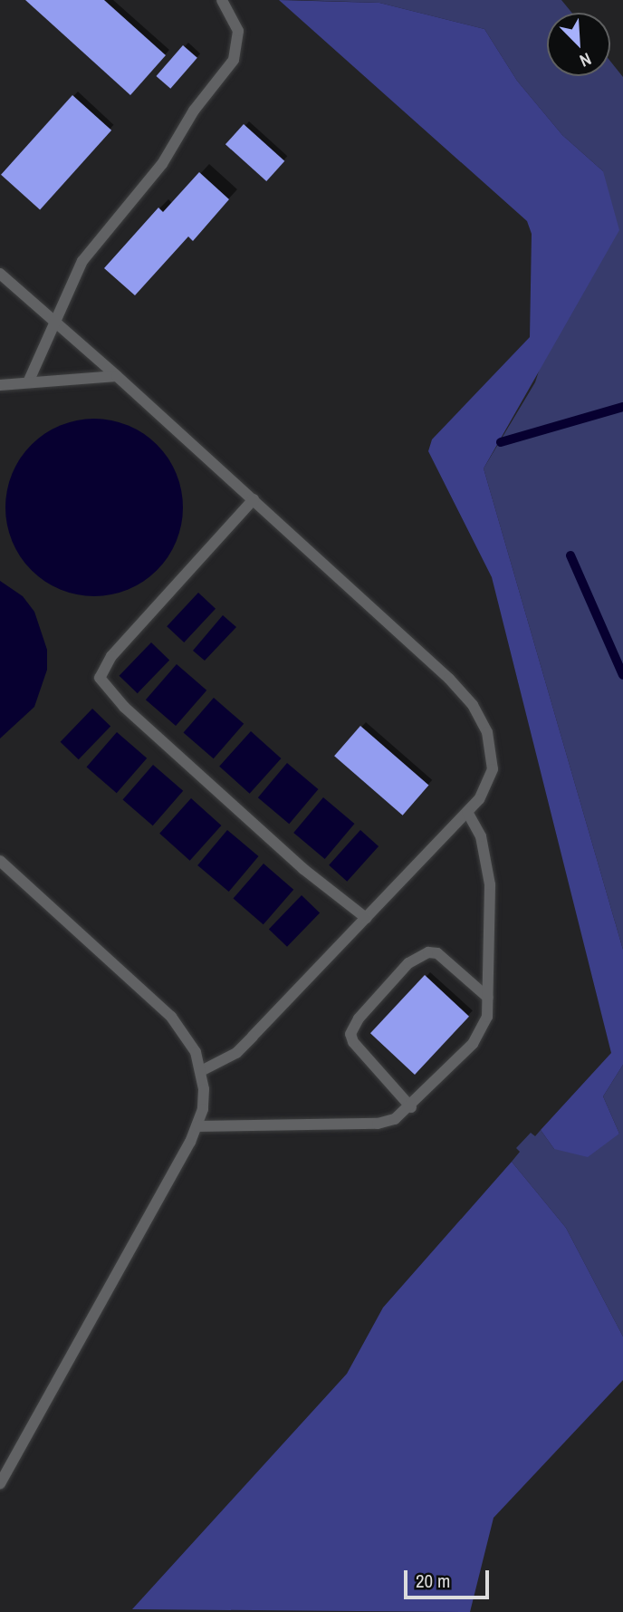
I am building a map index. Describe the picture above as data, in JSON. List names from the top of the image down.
{
  "scale_bar": "20 m",
  "north": "bottom right"
}
